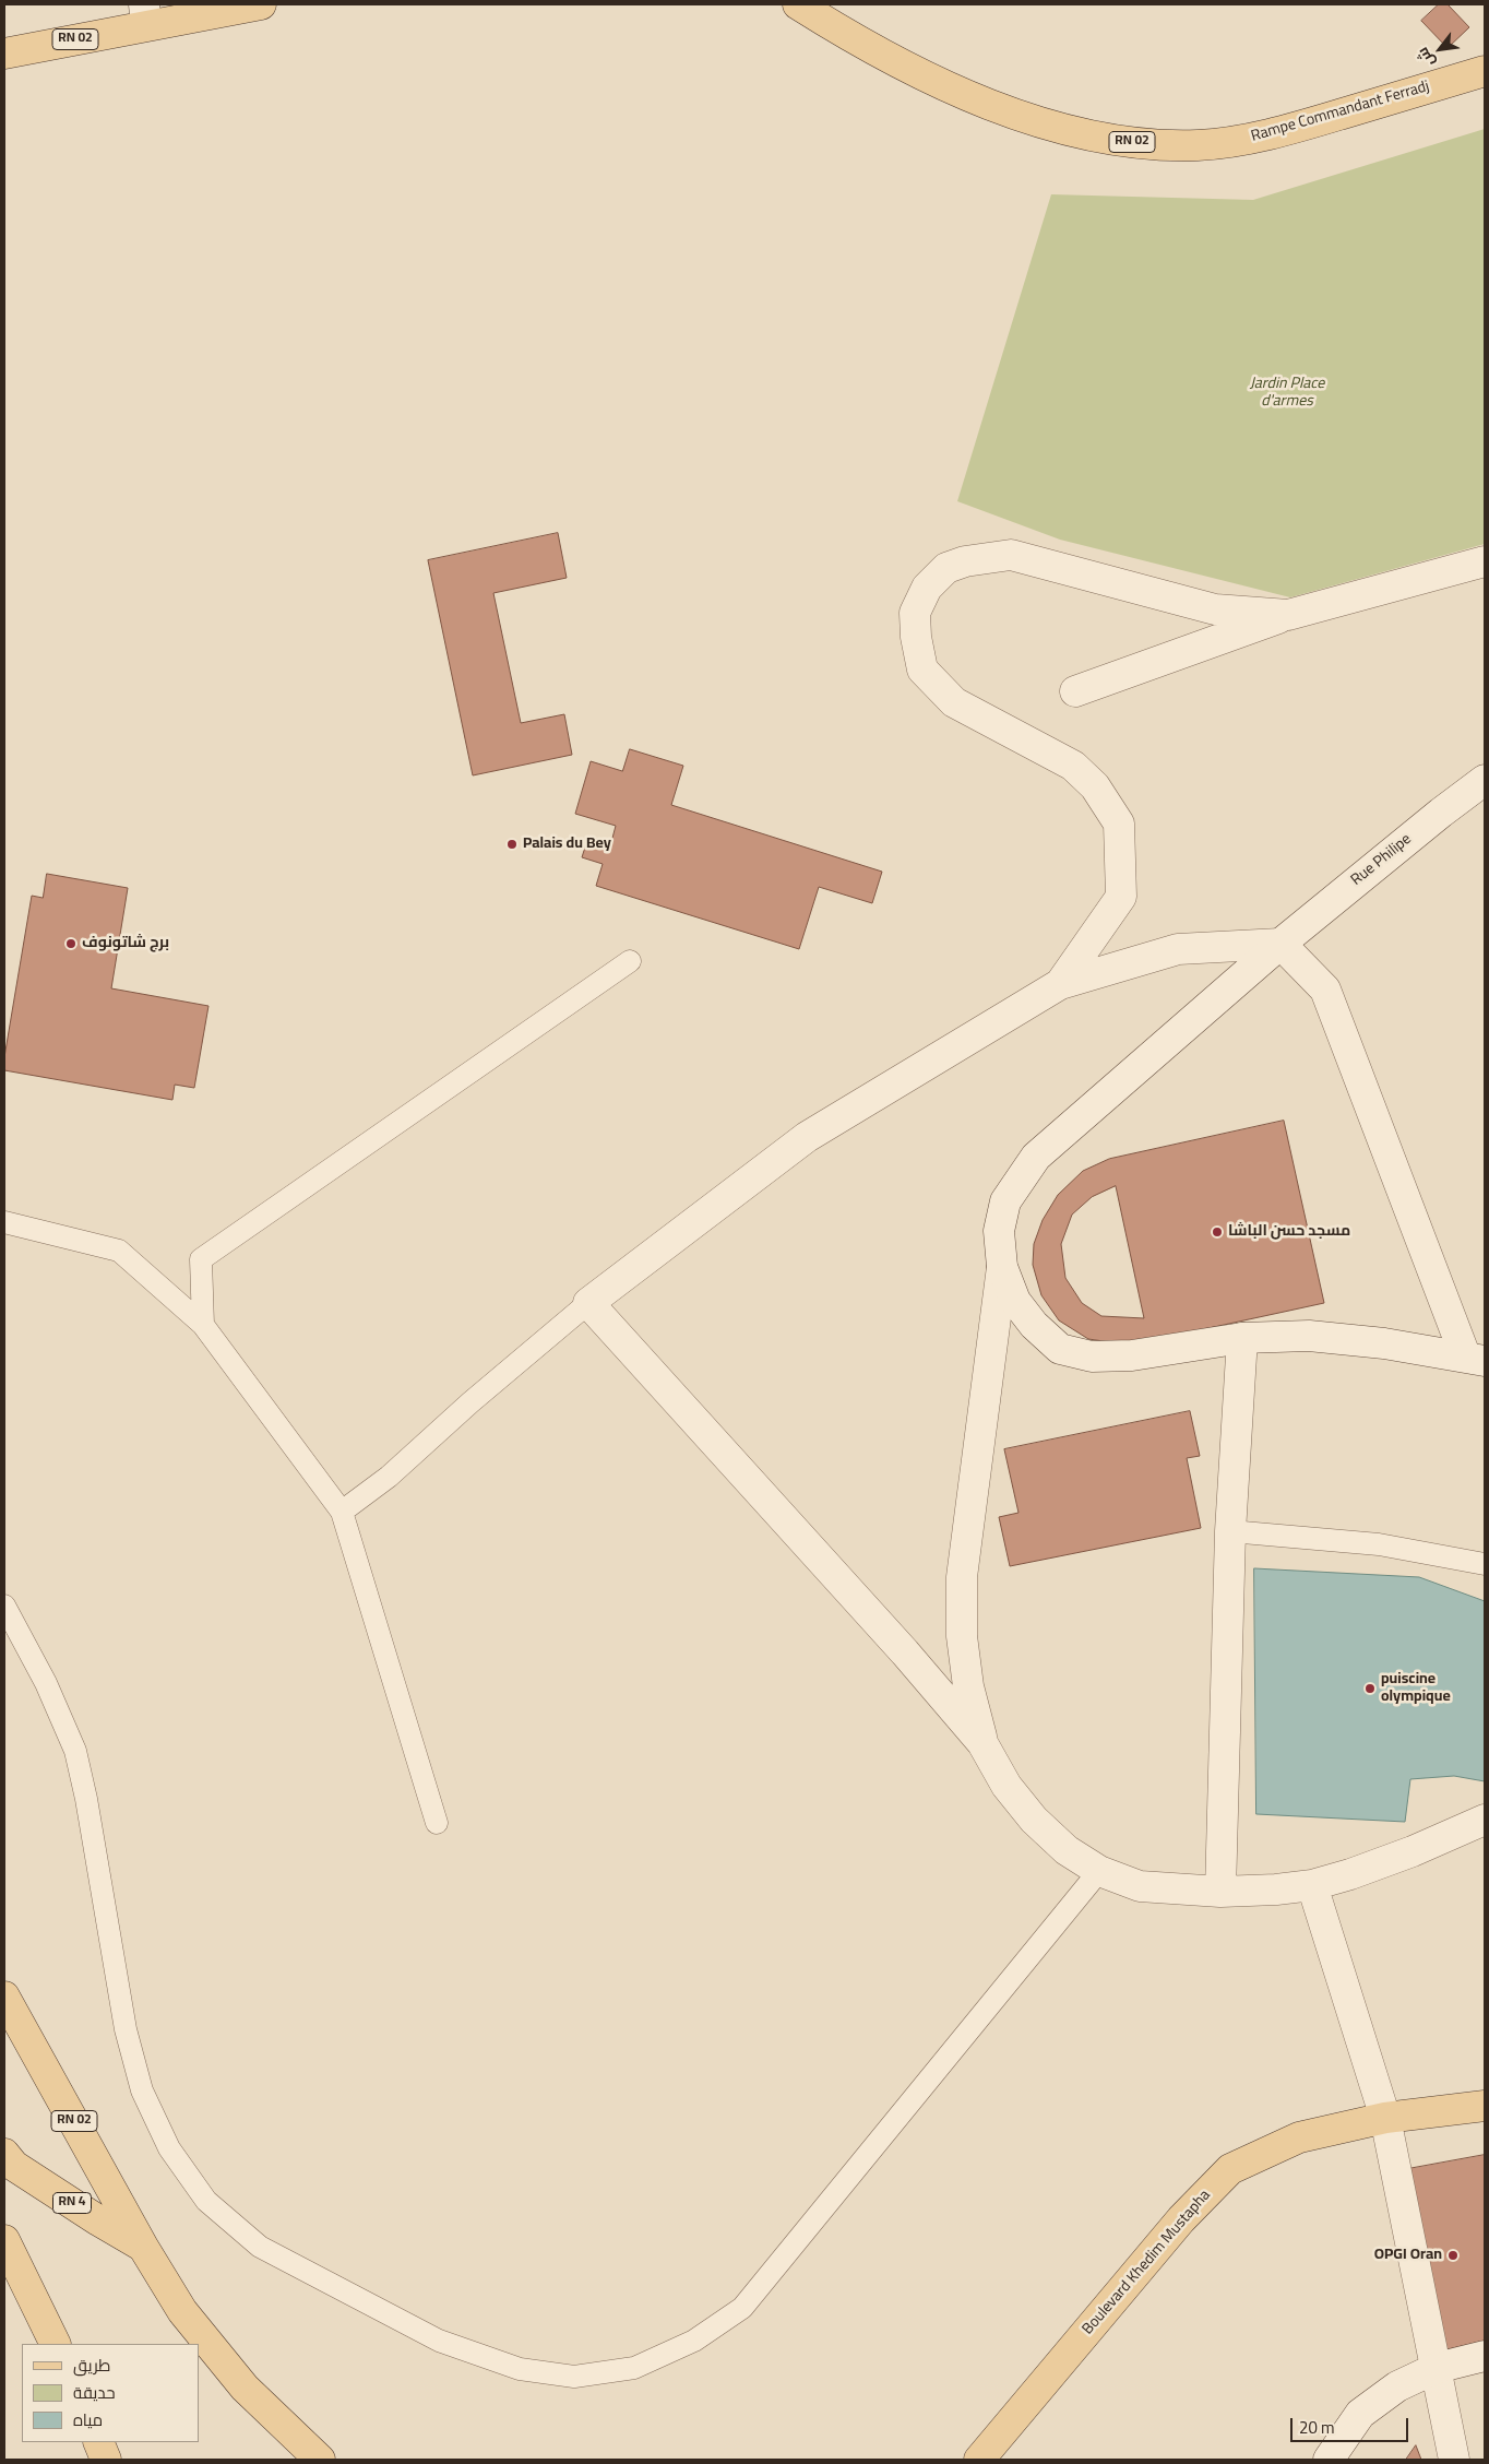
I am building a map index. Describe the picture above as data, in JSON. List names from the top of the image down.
{
  "streets": {
    "main road": [
      "RN 02",
      "Rampe Commandant Ferradj",
      "RN 4",
      "Boulevard Khedim Mustapha"
    ],
    "street": ["Rue Philipe"]
  },
  "crossings": [
    ["RN 02", "RN 4"]
  ],
  "parks": ["Jardin Place d'armes"],
  "places": [
    "Palais du Bey",
    "برج شاتونوف",
    "مسجد حسن الباشا",
    "puiscine olympique",
    "OPGI Oran"
  ],
  "legend": ["طريق", "حديقة", "مياه"],
  "scale_bar": "20 m",
  "north": "bottom left"
}
